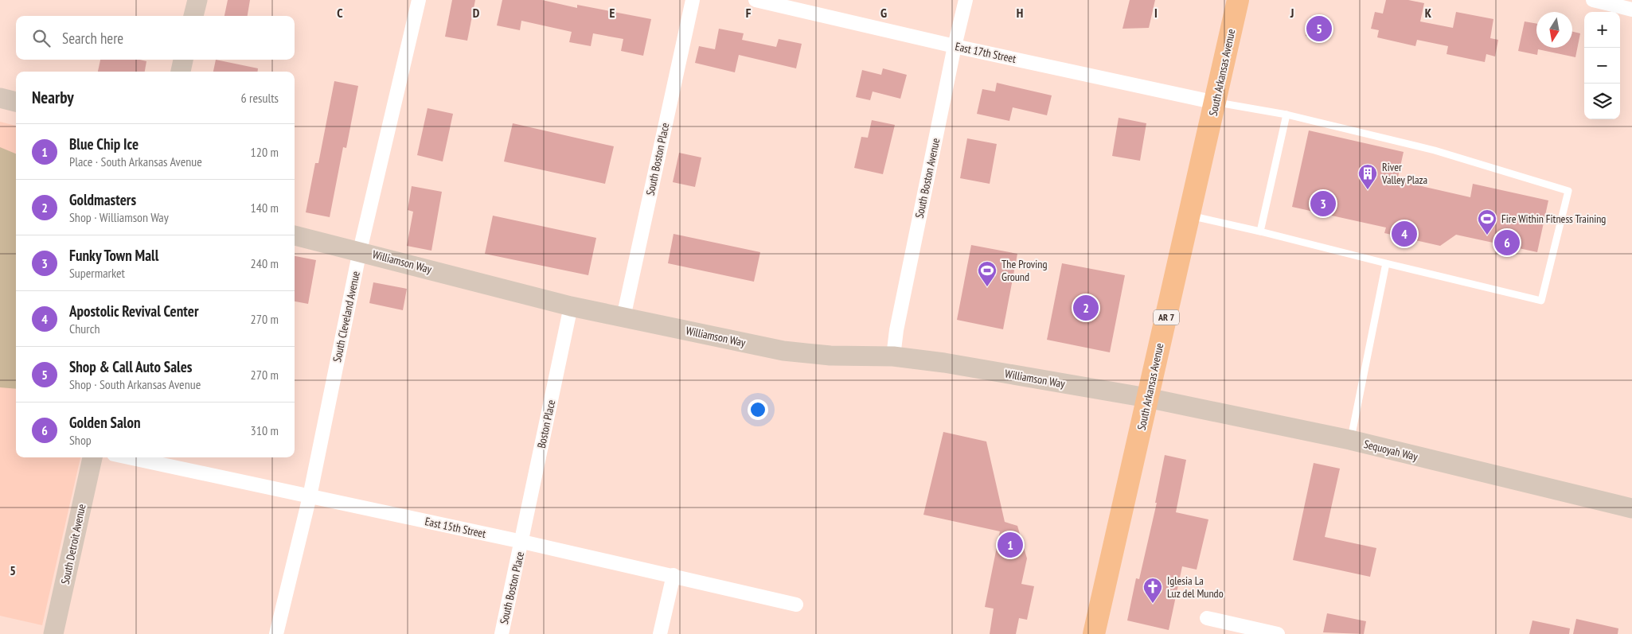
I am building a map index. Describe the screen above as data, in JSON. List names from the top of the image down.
{
  "streets": {
    "highway": ["South Arkansas Avenue", "AR 7"],
    "street": [
      "East 17th Street",
      "South Boston Place",
      "South Boston Avenue",
      "Williamson Way",
      "South Cleveland Avenue",
      "Boston Place",
      "Sequoyah Way",
      "East 15th Street",
      "South Detroit Avenue"
    ]
  },
  "crossings": [
    ["East 17th Street", "South Arkansas Avenue"],
    ["East 17th Street", "South Boston Avenue"],
    ["South Arkansas Avenue", "Williamson Way"],
    ["South Arkansas Avenue", "Sequoyah Way"],
    ["South Boston Place", "Williamson Way"],
    ["South Boston Place", "Boston Place"],
    ["South Boston Place", "East 15th Street"],
    ["South Boston Avenue", "Williamson Way"],
    ["Williamson Way", "South Cleveland Avenue"],
    ["Williamson Way", "Boston Place"],
    ["Williamson Way", "Sequoyah Way"],
    ["South Cleveland Avenue", "East 15th Street"],
    ["Boston Place", "East 15th Street"]
  ],
  "places": {
    "building": ["River Valley Plaza"],
    "sports": ["Fire Within Fitness Training", "The Proving Ground"],
    "church": ["Iglesia La Luz del Mundo"]
  },
  "north": "bottom",
  "page": {
    "map_buttons": ["+", "−"],
    "pins": [
      "5",
      "3",
      "4",
      "6",
      "2",
      "1"
    ],
    "search": "Search here",
    "heading": ["Nearby", "6 results"],
    "list": [
      {
        "mark": "1",
        "name": "Blue Chip Ice",
        "note": "Place · South Arkansas Avenue",
        "value": "120 m"
      },
      {
        "mark": "2",
        "name": "Goldmasters",
        "note": "Shop · Williamson Way",
        "value": "140 m"
      },
      {
        "mark": "3",
        "name": "Funky Town Mall",
        "note": "Supermarket",
        "value": "240 m"
      },
      {
        "mark": "4",
        "name": "Apostolic Revival Center",
        "note": "Church",
        "value": "270 m"
      },
      {
        "mark": "5",
        "name": "Shop & Call Auto Sales",
        "note": "Shop · South Arkansas Avenue",
        "value": "270 m"
      },
      {
        "mark": "6",
        "name": "Golden Salon",
        "note": "Shop",
        "value": "310 m"
      }
    ]
  },
  "grid": {
    "columns": [
      "C",
      "D",
      "E",
      "F",
      "G",
      "H",
      "I",
      "J",
      "K"
    ],
    "rows": ["5"]
  }
}
